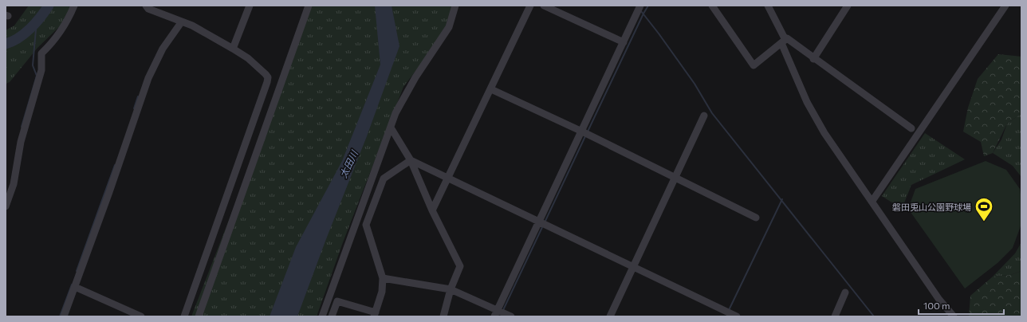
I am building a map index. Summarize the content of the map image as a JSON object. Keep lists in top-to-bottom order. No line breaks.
{"water":["太田川"],"places":{"sports":["磐田兎山公園野球場"]},"scale_bar":"100 m"}
